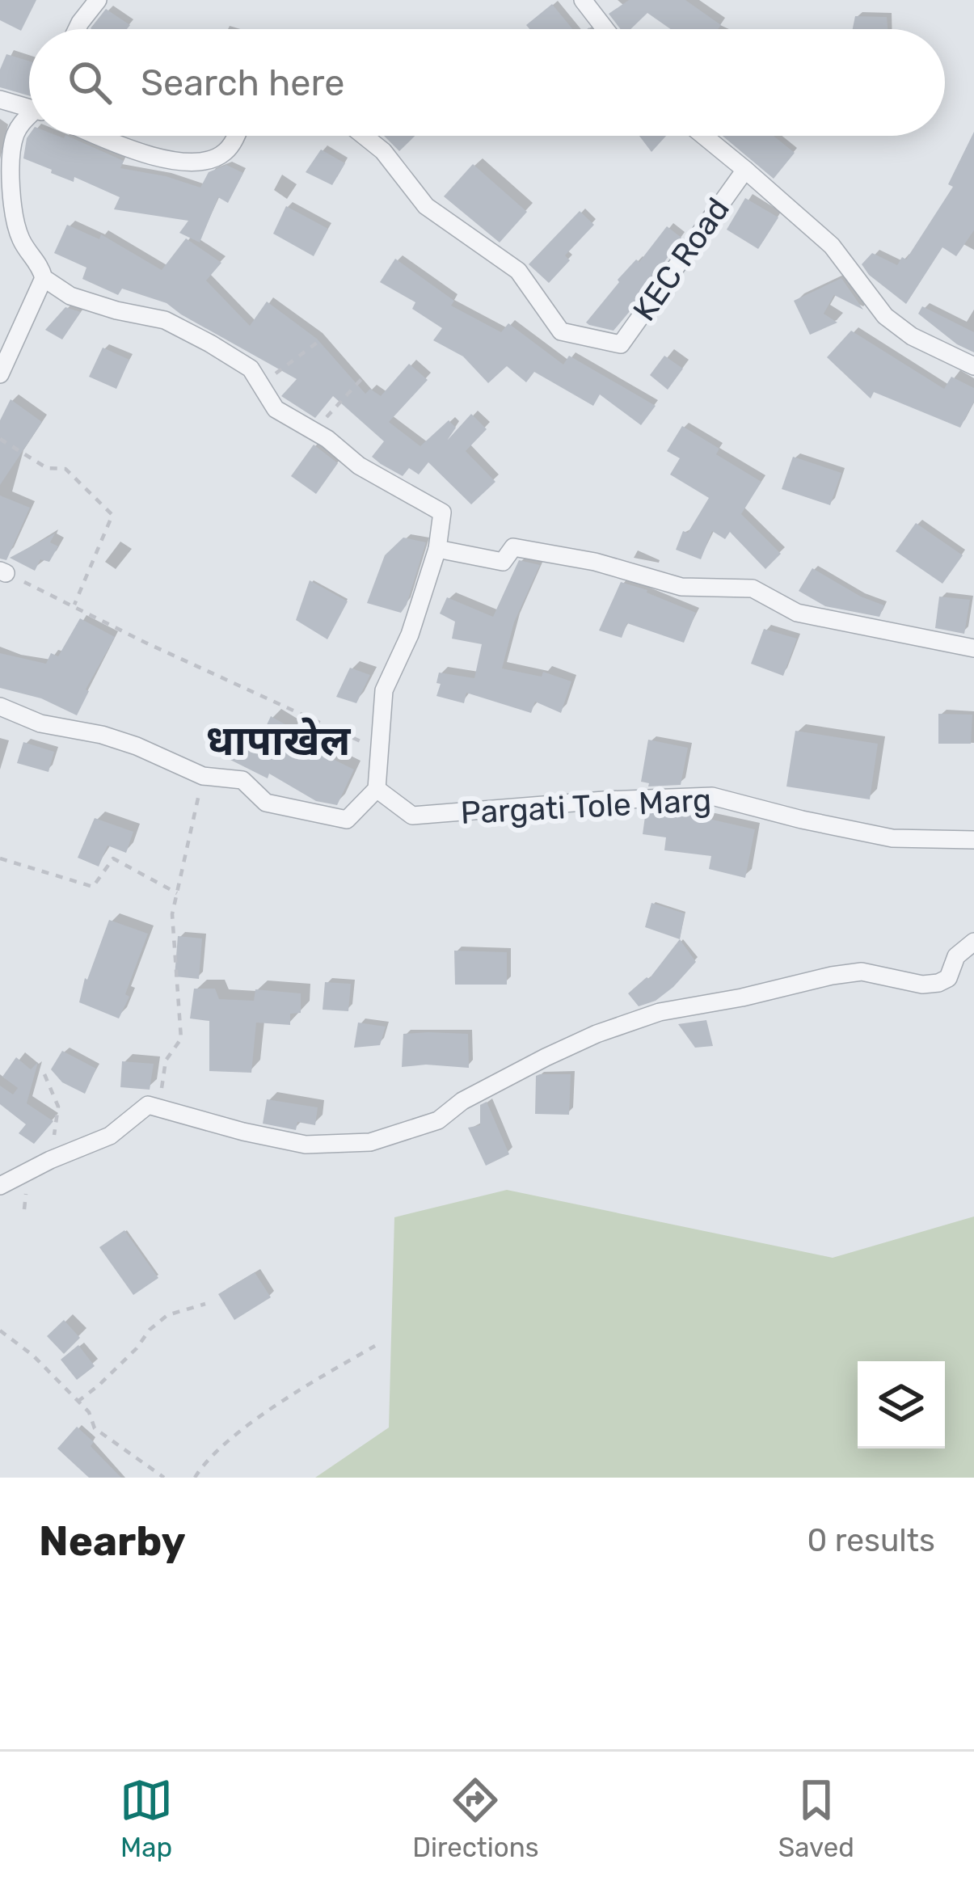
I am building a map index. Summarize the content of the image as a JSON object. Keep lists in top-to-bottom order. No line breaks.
{"streets":{"street":["KEC Road","Pargati Tole Marg"]},"districts":["धापाखेल"],"page":{"search":"Search here","heading":["Nearby","0 results"],"nav":["Map","Directions","Saved"]}}
